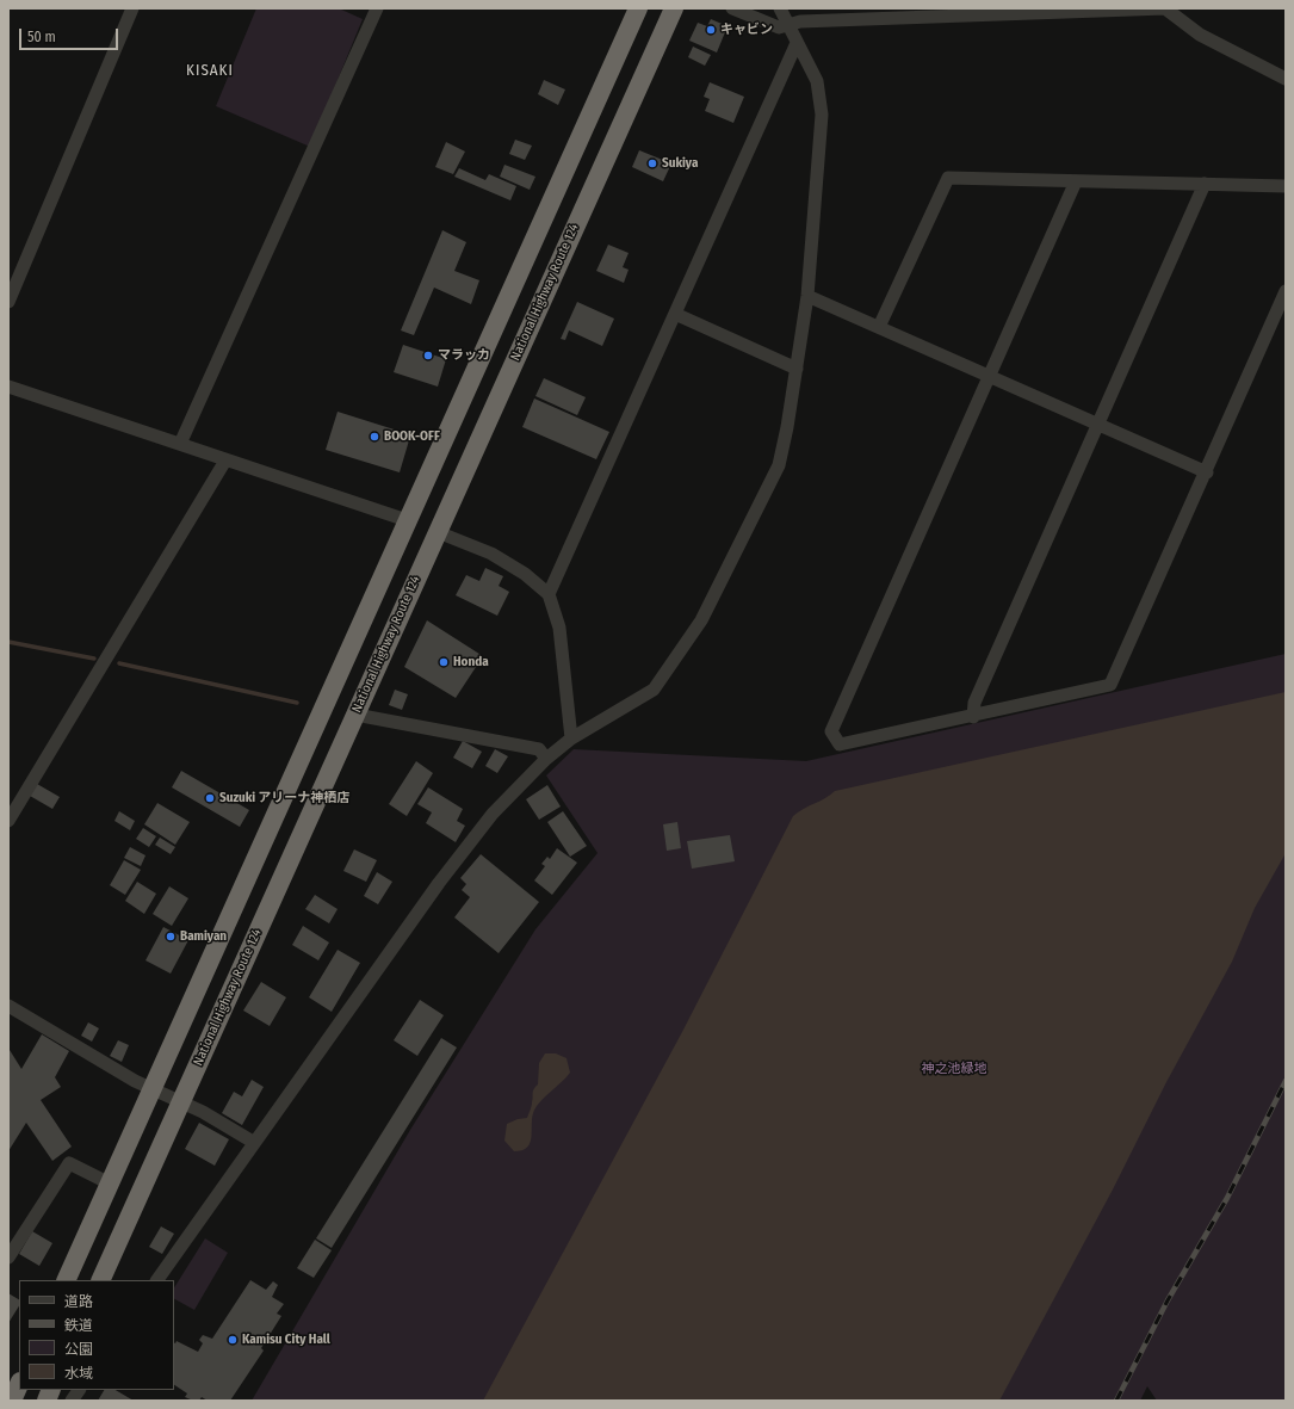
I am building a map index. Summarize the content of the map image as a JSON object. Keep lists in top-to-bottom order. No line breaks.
{"streets":{"highway":["National Highway Route 124"]},"districts":["KISAKI"],"parks":["神之池緑地"],"places":["キャビン","Sukiya","マラッカ","BOOK-OFF","Honda","Suzuki アリーナ神栖店","Bamiyan","Kamisu City Hall"],"legend":["道路","鉄道","公園","水域"],"scale_bar":"50 m"}
